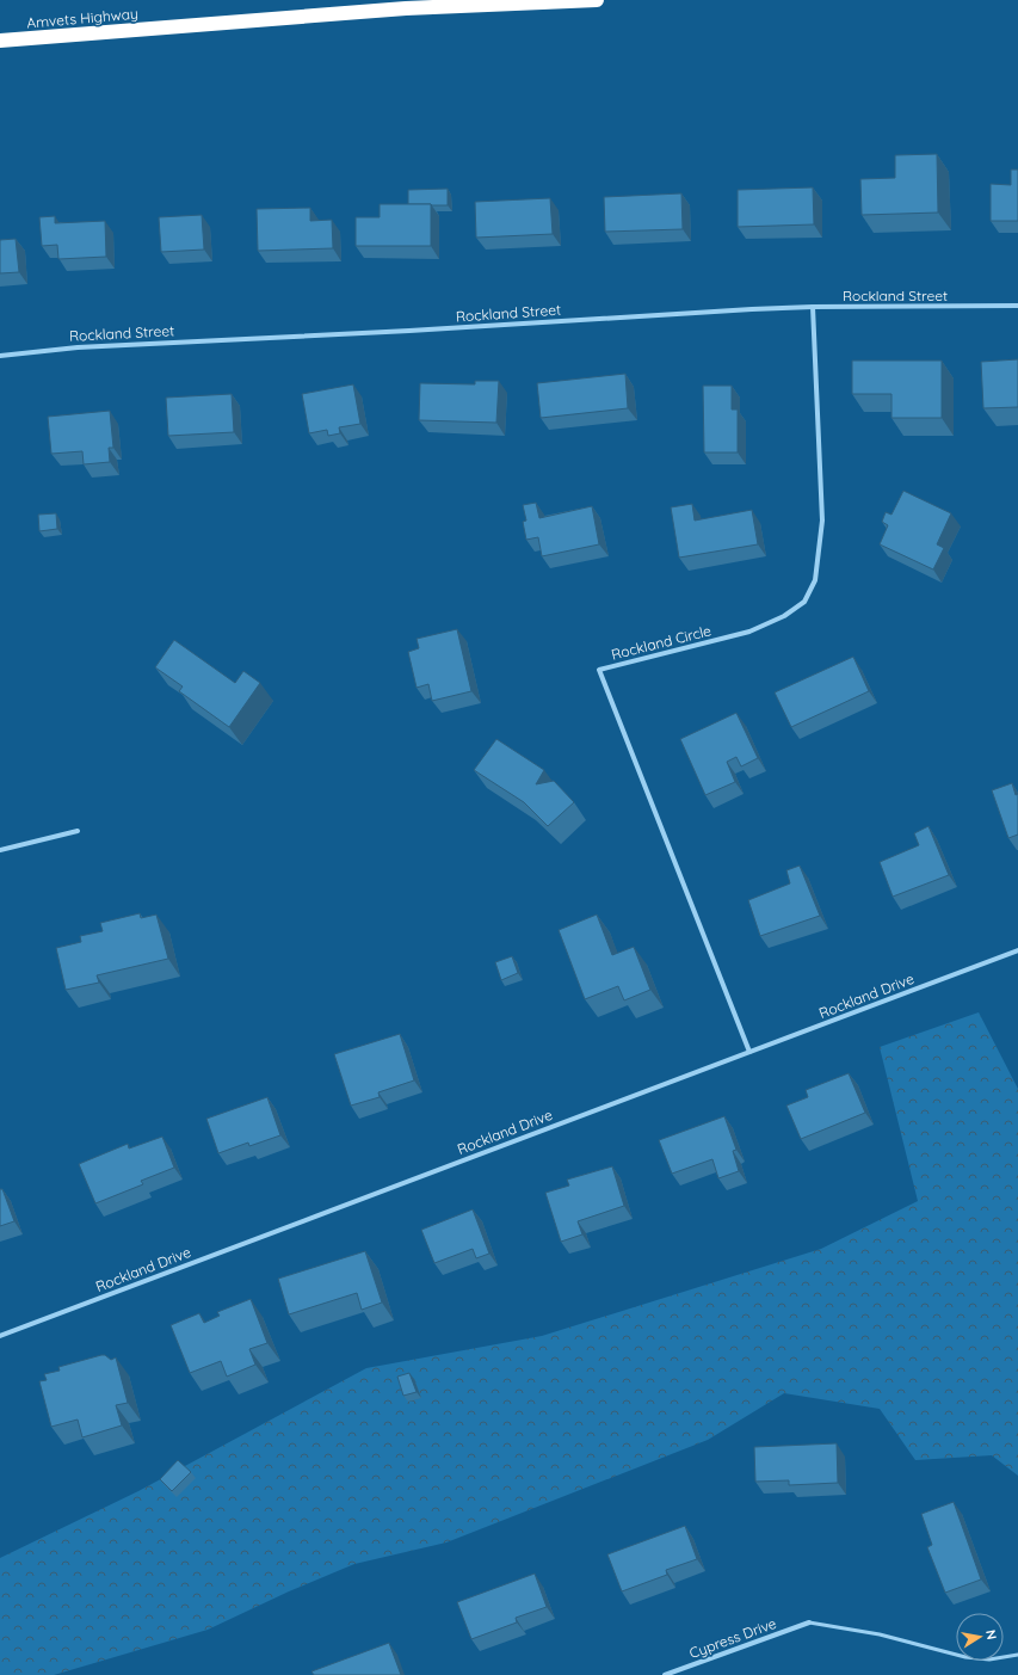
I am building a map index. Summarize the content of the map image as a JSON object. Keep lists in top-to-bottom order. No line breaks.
{"streets":{"highway":["Amvets Highway"],"street":["Rockland Street","Rockland Circle","Rockland Drive","Cypress Drive"]},"crossings":[["Rockland Street","Rockland Circle"],["Rockland Circle","Rockland Drive"]],"north":"right"}
